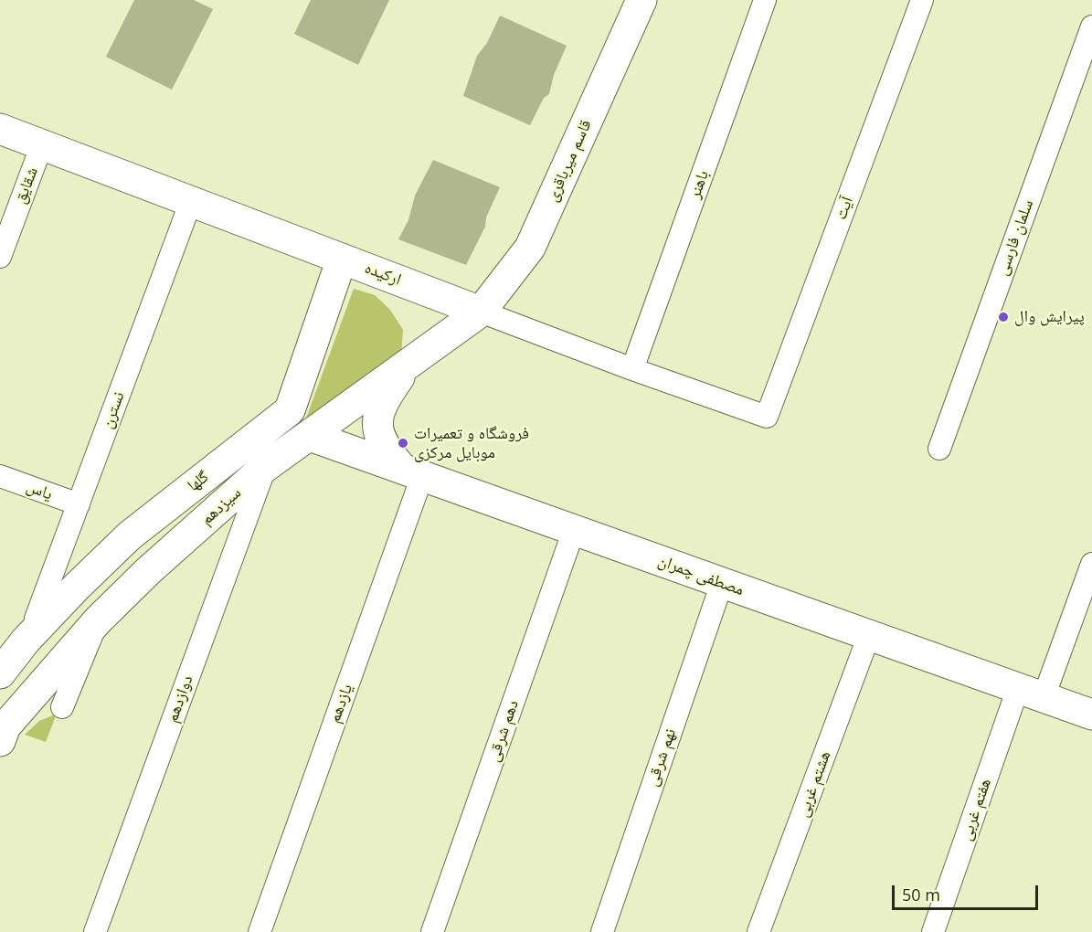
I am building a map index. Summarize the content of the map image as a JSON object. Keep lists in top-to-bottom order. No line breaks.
{"streets":{"street":["قاسم میرباقری","باهنر","شقایق","آیت","سلمان فارسی","ارکیده","نسترن","گلها","یاس","سیزدهم","مصطفی چمران","دوازدهم","یازدهم","دهم شرقی","نهم شرقی","هشتم غربی","هفتم غربی"]},"crossings":[["قاسم میرباقری","ارکیده"],["قاسم میرباقری","سیزدهم"],["باهنر","ارکیده"],["شقایق","ارکیده"],["آیت","ارکیده"],["ارکیده","نسترن"],["ارکیده","گلها"],["ارکیده","سیزدهم"],["نسترن","یاس"],["سیزدهم","مصطفی چمران"],["سیزدهم","دوازدهم"],["مصطفی چمران","یازدهم"],["مصطفی چمران","دهم شرقی"],["مصطفی چمران","نهم شرقی"],["مصطفی چمران","هشتم غربی"],["مصطفی چمران","هفتم غربی"]],"places":["پیرایش وال","فروشگاه و تعمیرات موبایل مرکزی"],"scale_bar":"50 m"}
